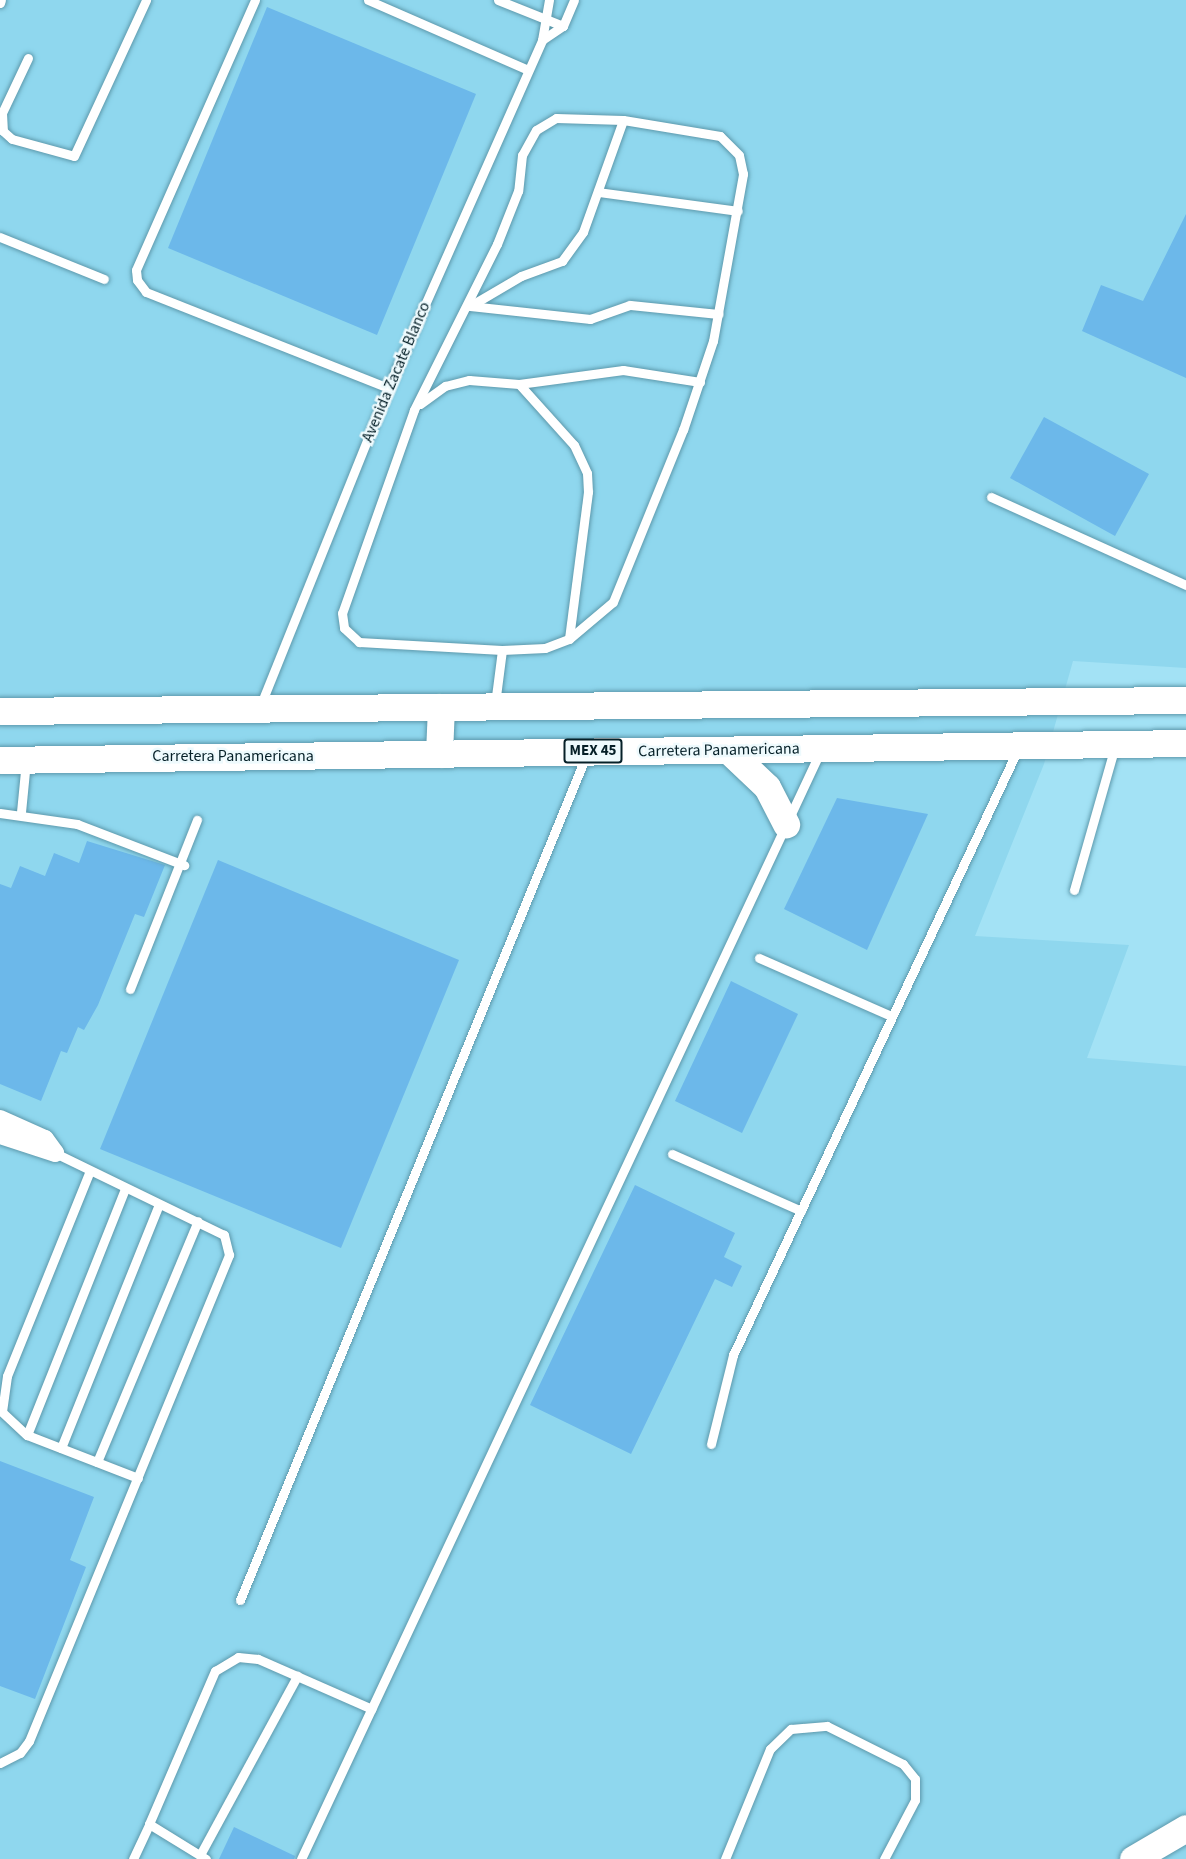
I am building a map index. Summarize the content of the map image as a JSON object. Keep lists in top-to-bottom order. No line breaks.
{"streets":{"main road":["Carretera Panamericana","MEX 45"],"lane":["Avenida Zacate Blanco"]}}
